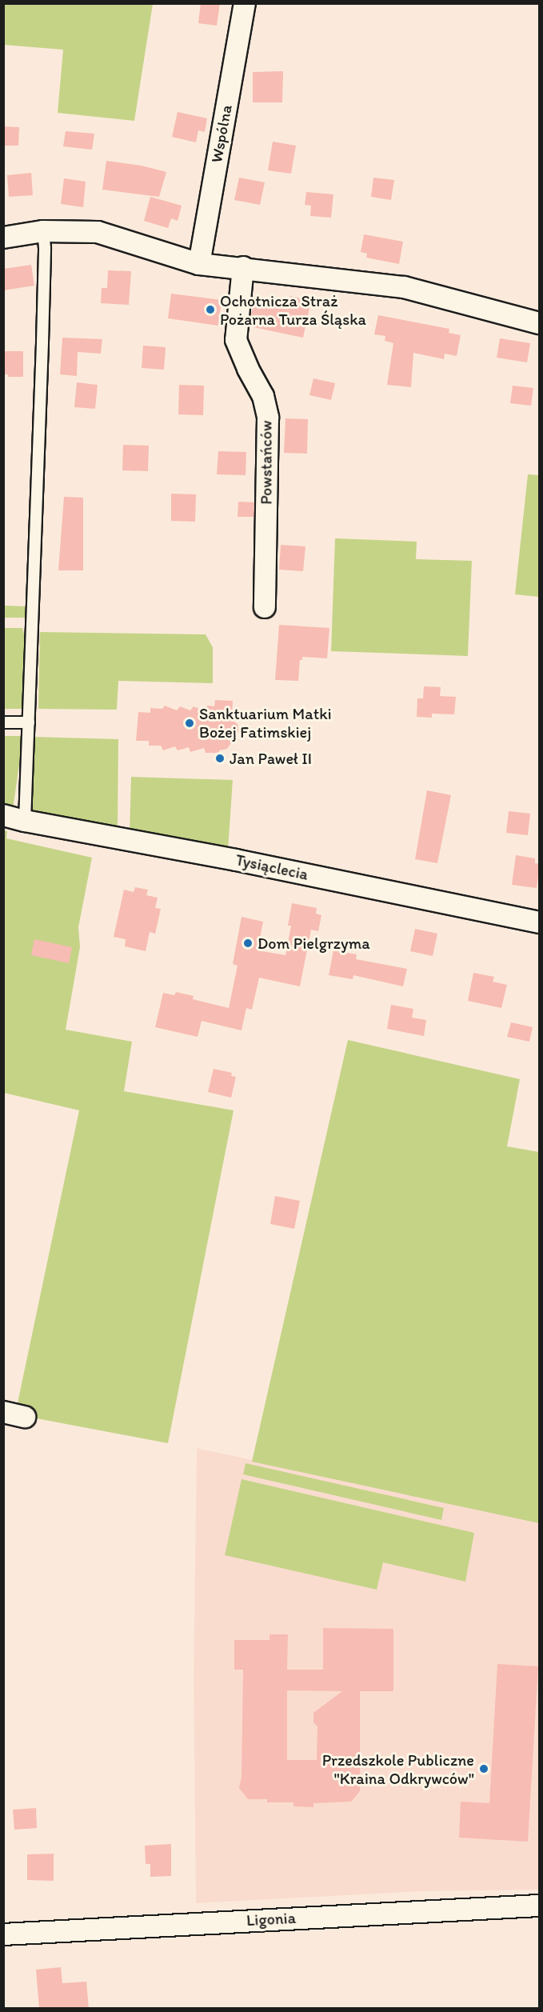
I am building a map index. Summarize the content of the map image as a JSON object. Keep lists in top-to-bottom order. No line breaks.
{"streets":{"street":["Wspólna","Powstańców","Tysiąclecia","Ligonia"]},"places":["Ochotnicza Straż Pożarna Turza Śląska","Sanktuarium Matki Bożej Fatimskiej","Jan Paweł II","Dom Pielgrzyma","Przedszkole Publiczne \"Kraina Odkrywców\""]}
